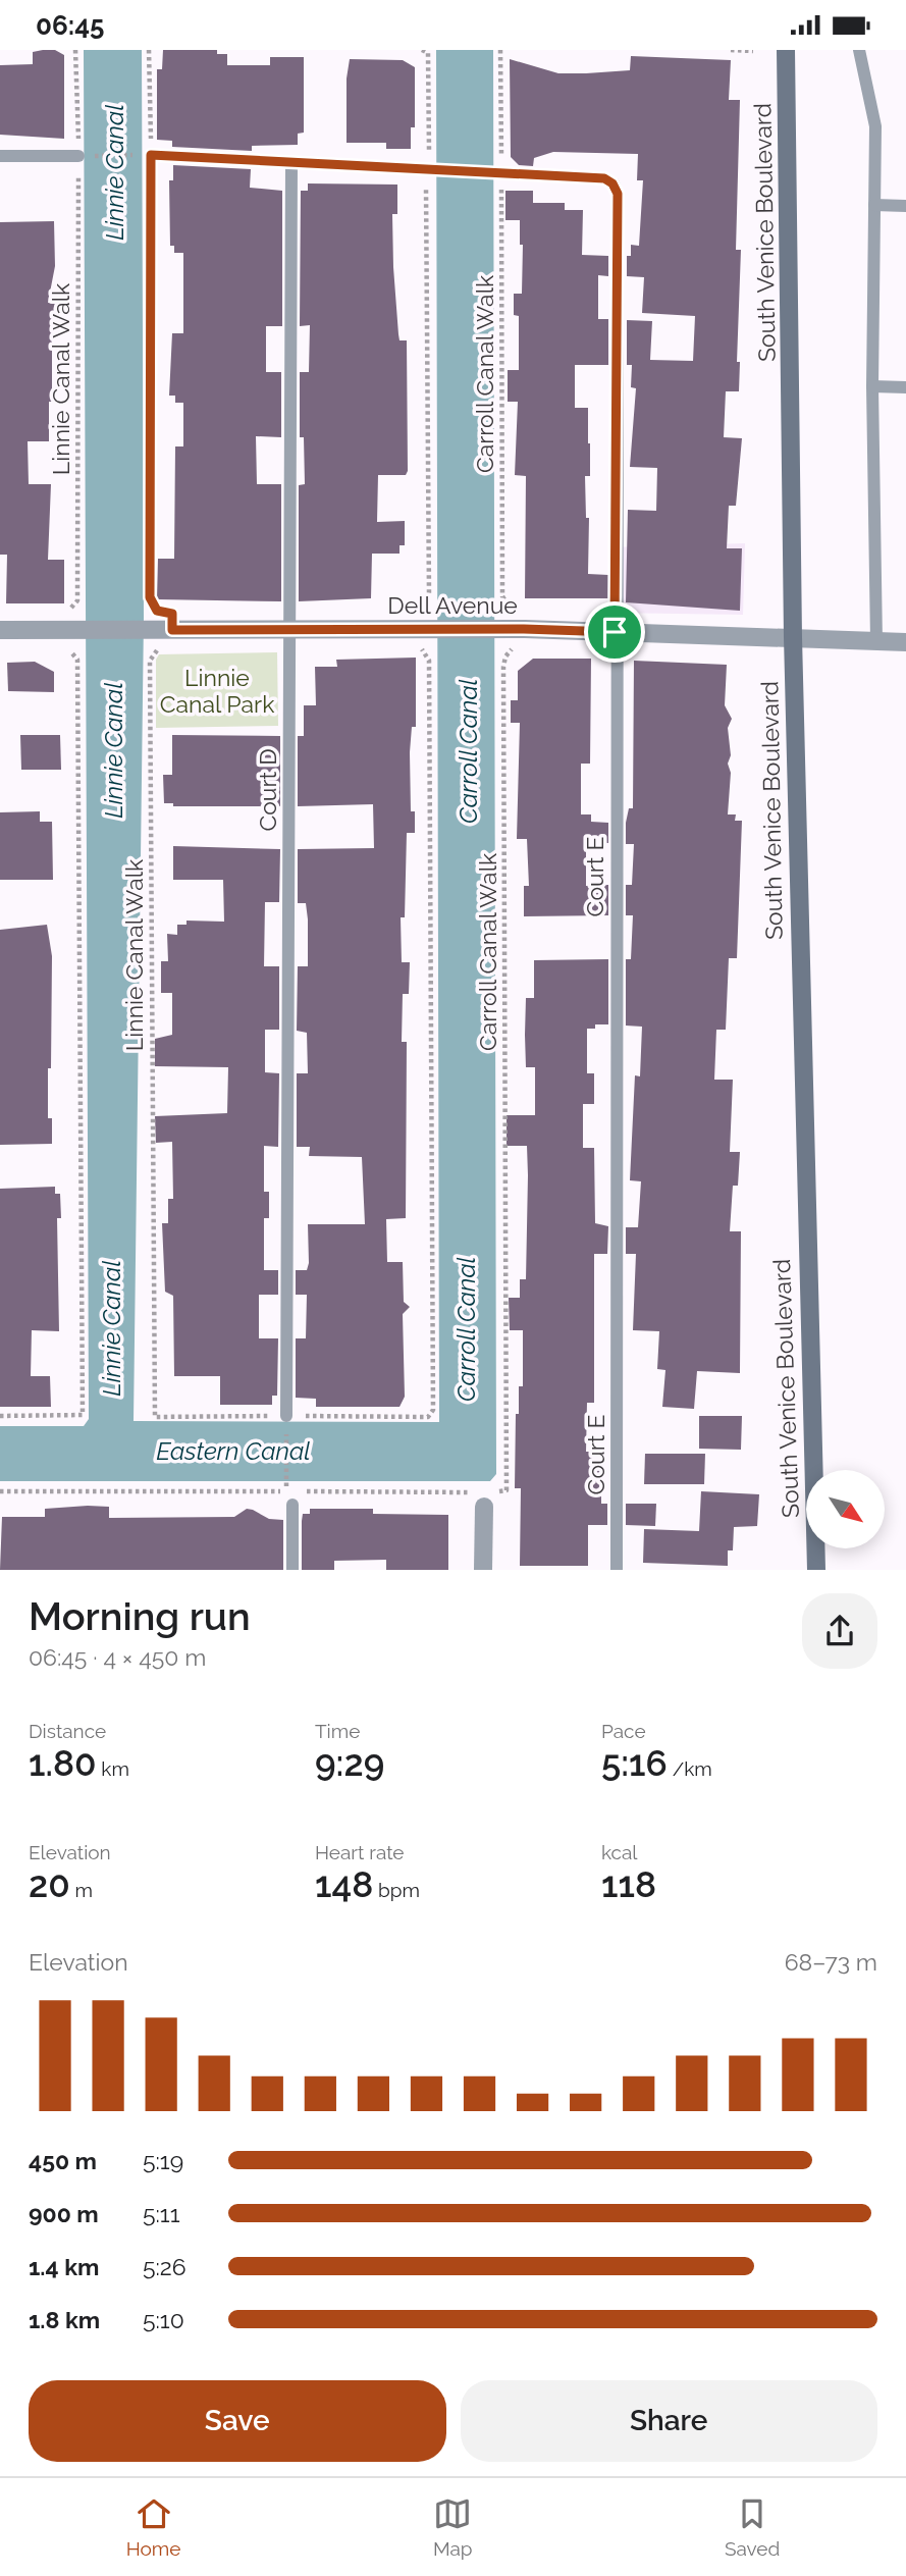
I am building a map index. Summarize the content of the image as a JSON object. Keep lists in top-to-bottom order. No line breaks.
{"streets":{"main road":["South Venice Boulevard"],"street":["Dell Avenue"],"lane":["Court D","Court E"],"path":["Carroll Canal Walk","Linnie Canal Walk"]},"crossings":[["South Venice Boulevard","Dell Avenue"],["Carroll Canal Walk","Dell Avenue"],["Carroll Canal Walk","Court E"],["Linnie Canal Walk","Dell Avenue"],["Dell Avenue","Court D"],["Dell Avenue","Court E"]],"water":["Linnie Canal","Carroll Canal","Eastern Canal"],"parks":["Linnie Canal Park"],"north":"bottom right","page":{"status":"06:45","heading":["Morning run","06:45 · 4 × 450 m"],"stats":[["Distance","1.80 km"],["Time","9:29"],["Pace","5:16 /km"],["Elevation","20 m"],["Heart rate","148 bpm"],["kcal","118"]],"chart":["Elevation","68–73 m"],"list":[{"name":"450 m","note":"5:19"},{"name":"900 m","note":"5:11"},{"name":"1.4 km","note":"5:26"},{"name":"1.8 km","note":"5:10"}],"buttons":["Save","Share"],"tabs":["Home","Map","Saved"]}}
